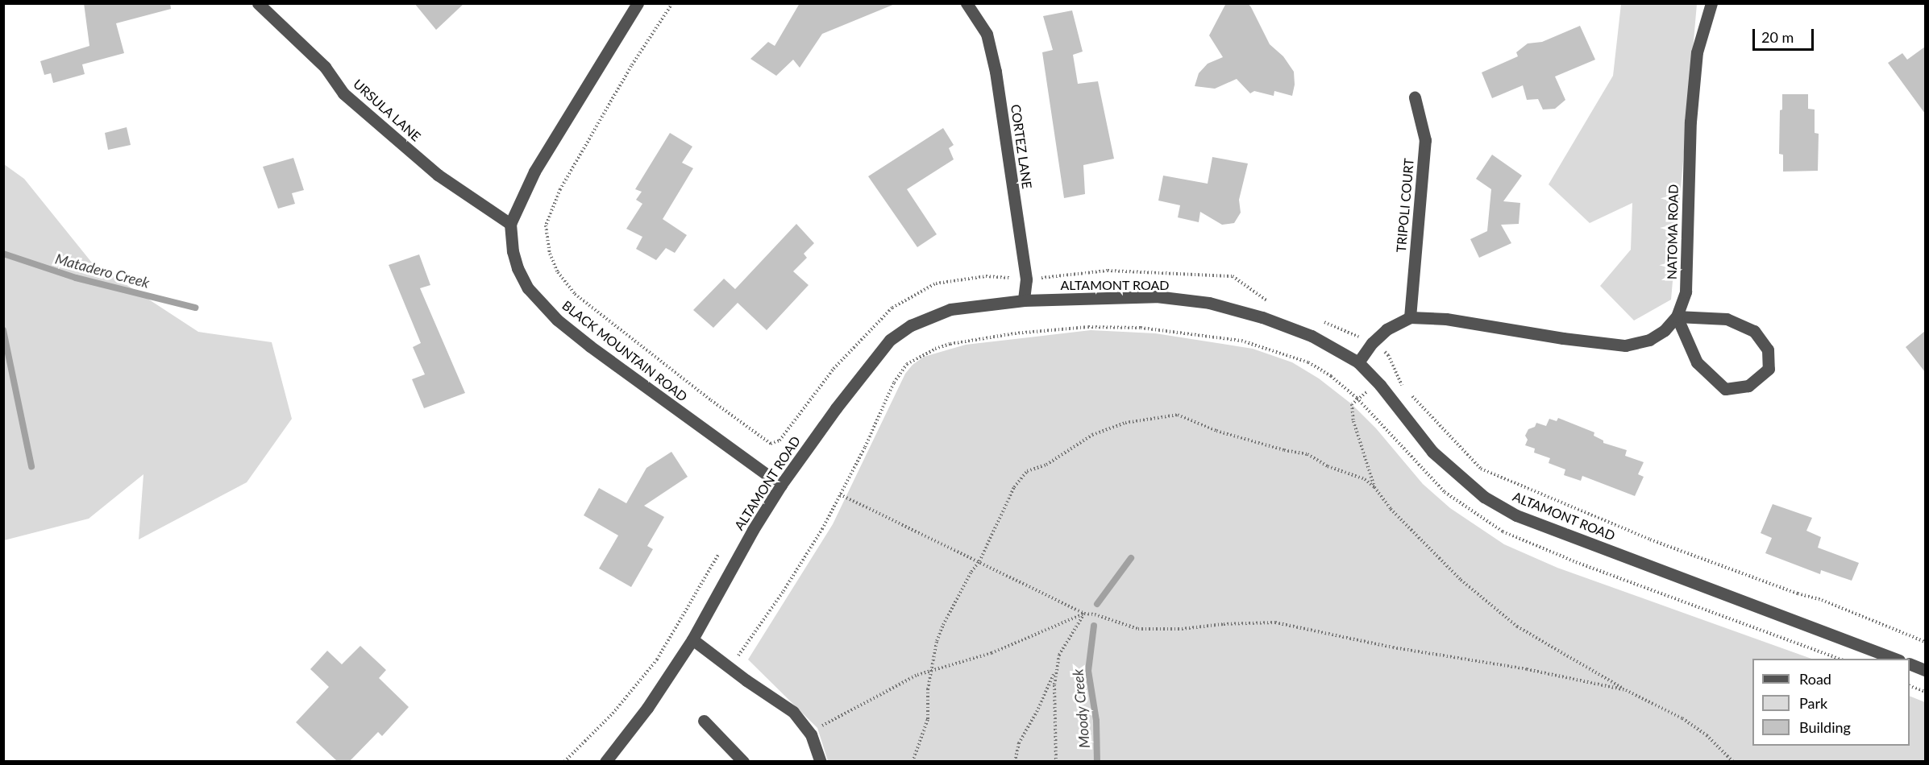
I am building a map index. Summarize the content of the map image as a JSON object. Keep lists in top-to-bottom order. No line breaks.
{"streets":{"street":["URSULA LANE","CORTEZ LANE","TRIPOLI COURT","NATOMA ROAD","ALTAMONT ROAD","BLACK MOUNTAIN ROAD"]},"crossings":[["URSULA LANE","BLACK MOUNTAIN ROAD"],["CORTEZ LANE","ALTAMONT ROAD"],["TRIPOLI COURT","NATOMA ROAD"],["NATOMA ROAD","ALTAMONT ROAD"],["ALTAMONT ROAD","BLACK MOUNTAIN ROAD"]],"water":["Matadero Creek","Moody Creek"],"legend":["Road","Park","Building"],"scale_bar":"20 m"}
